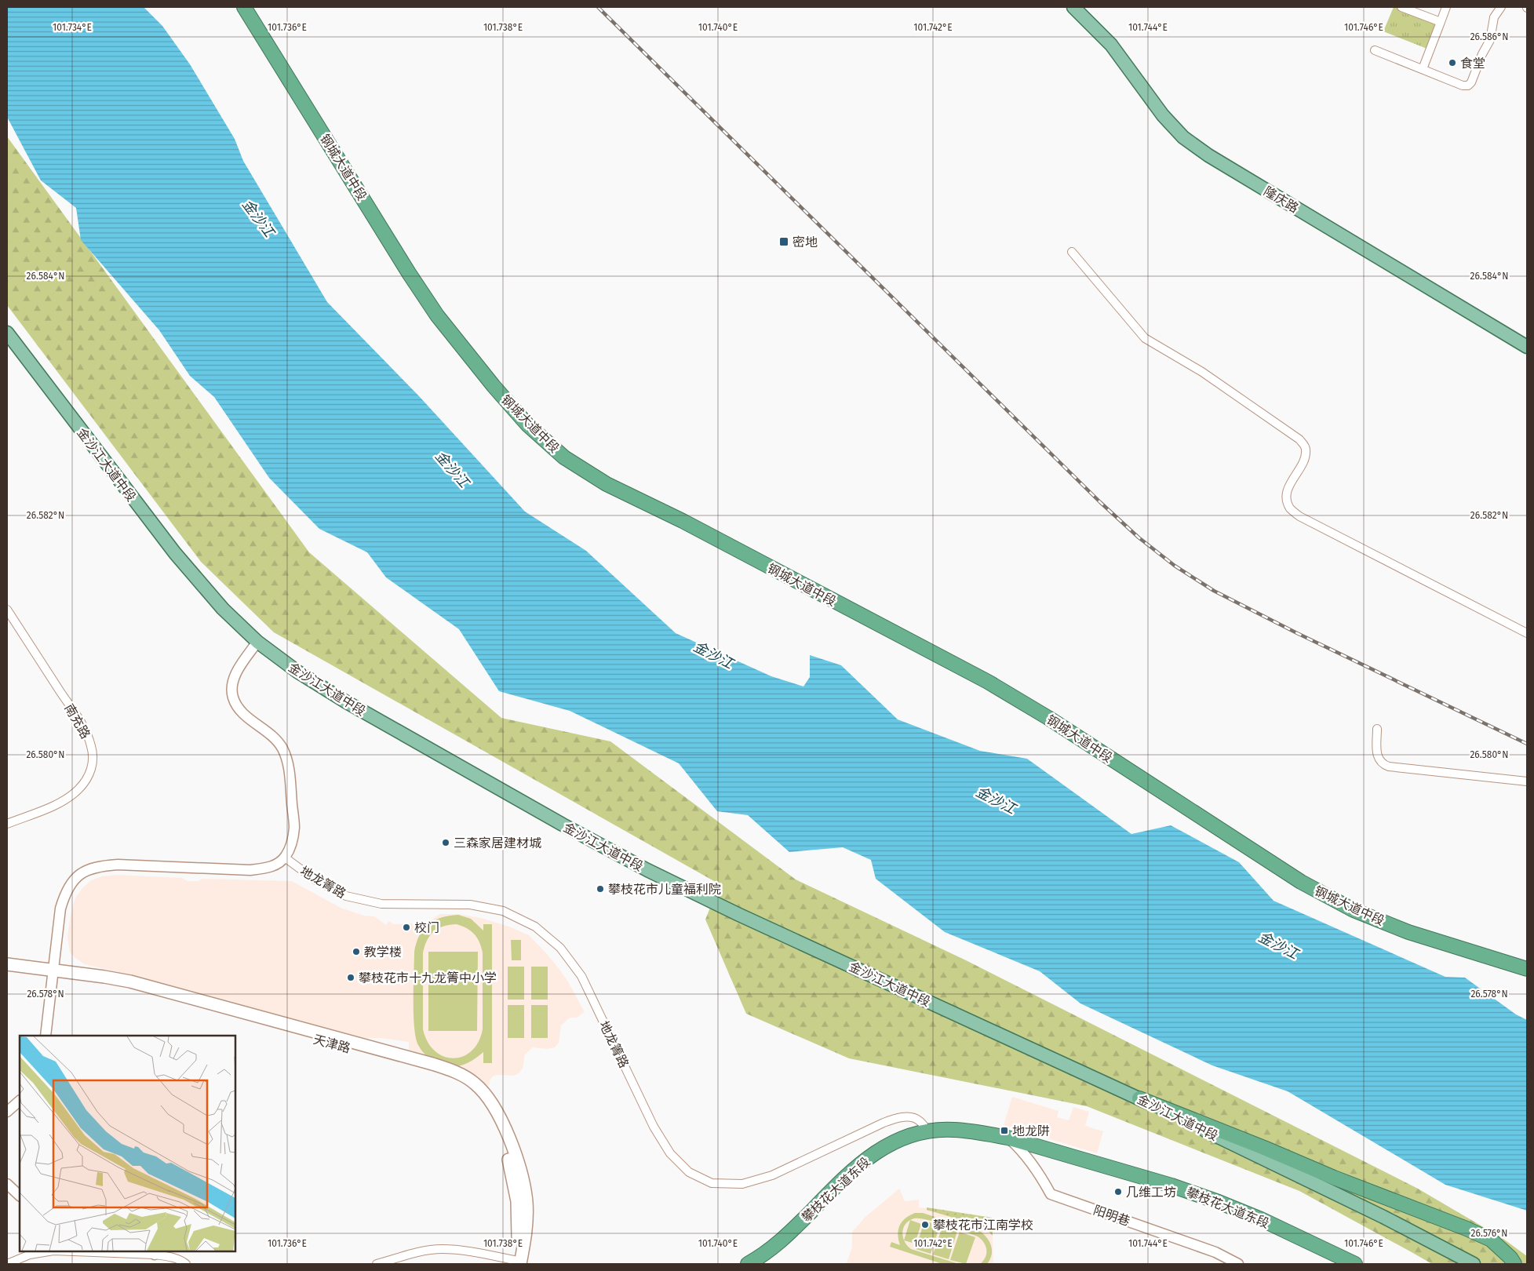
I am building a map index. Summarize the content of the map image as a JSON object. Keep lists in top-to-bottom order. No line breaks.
{"streets":{"highway":["钢城大道中段","攀枝花大道东段"],"main road":["隆庆路","金沙江大道中段","天津路"],"street":["南充路","地龙箐路","阳明巷"]},"crossings":[["地龙箐路","攀枝花大道东段"],["攀枝花大道东段","阳明巷"]],"water":["金沙江"],"places":{"other":["食堂","三森家居建材城","攀枝花市儿童福利院","校门","教学楼","攀枝花市十九龙箐中小学","几维工坊","攀枝花市江南学校"],"transit":["密地","地龙阱"]},"coordinates":["101.734°E","101.736°E","101.738°E","101.740°E","101.742°E","101.744°E","101.746°E","26.586°N","26.584°N","26.582°N","26.580°N","26.578°N","26.576°N"]}
